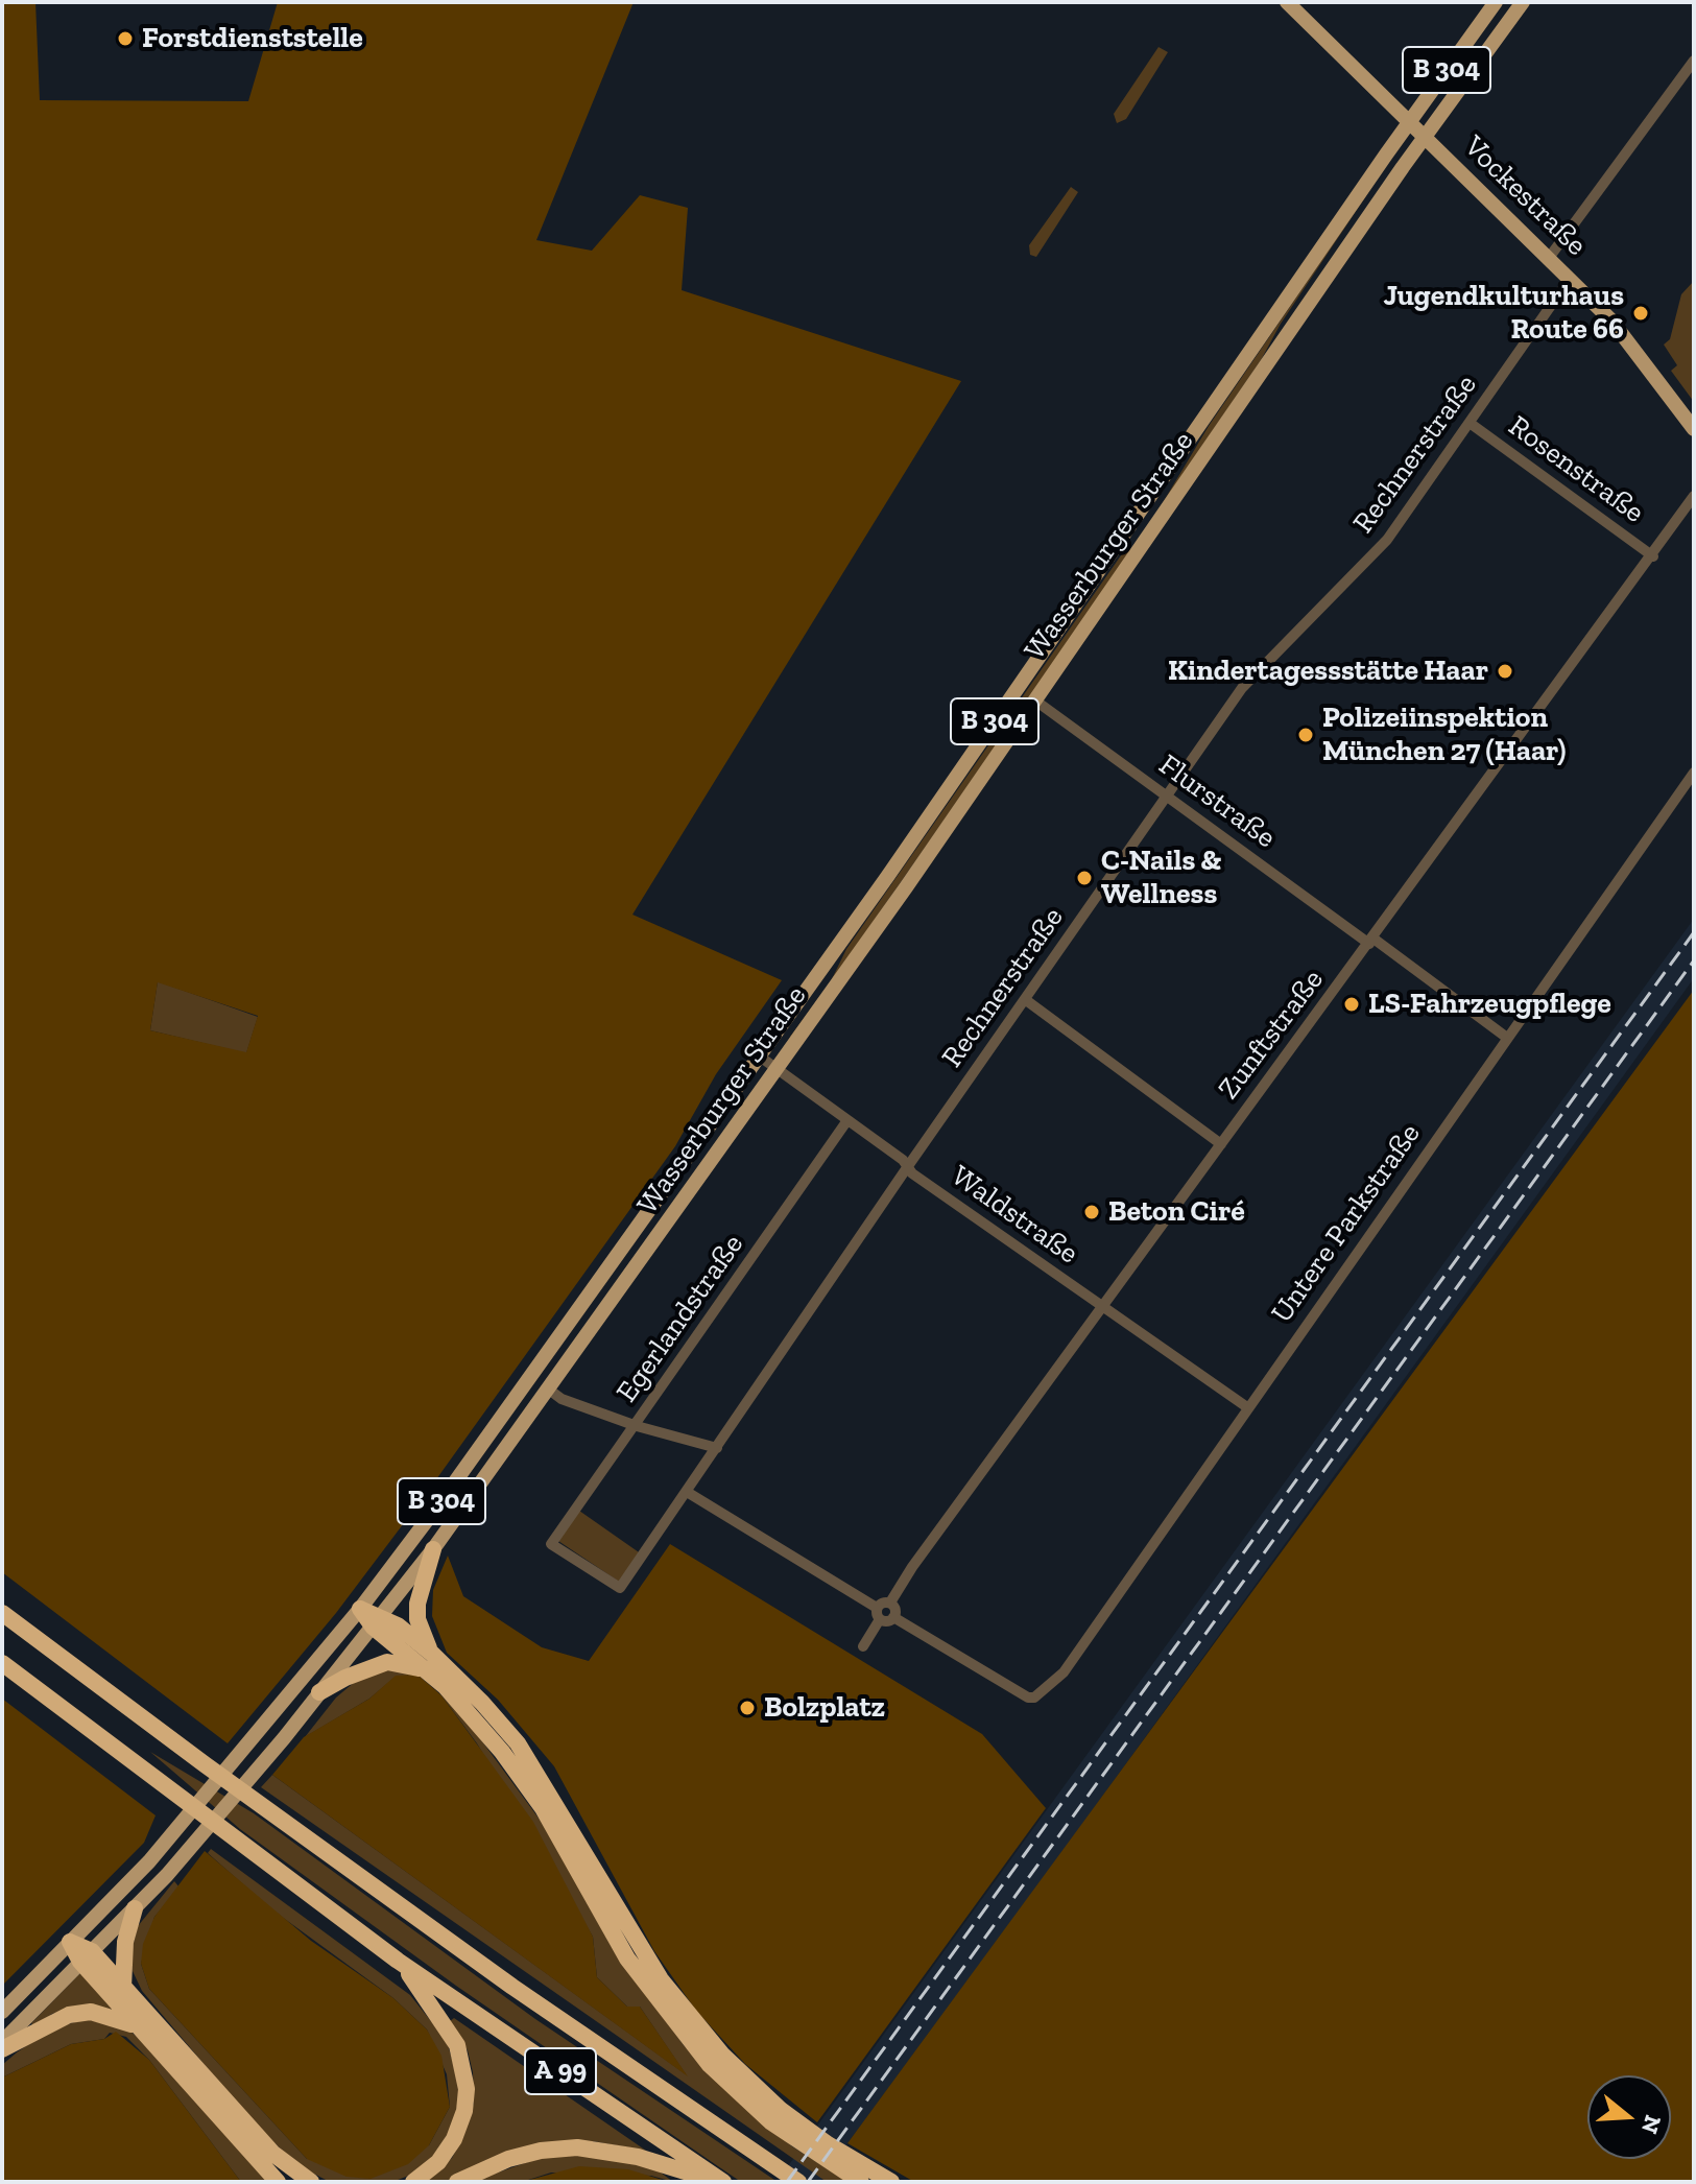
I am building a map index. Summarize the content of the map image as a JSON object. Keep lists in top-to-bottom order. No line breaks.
{"streets":{"highway":["A 99"],"main road":["B 304","Vockestraße","Wasserburger Straße"],"street":["Rechnerstraße","Rosenstraße","Flurstraße","Zunftstraße","Waldstraße","Untere Parkstraße","Egerlandstraße"]},"crossings":[["B 304","Wasserburger Straße"],["Vockestraße","Rechnerstraße"],["Vockestraße","Wasserburger Straße"],["Rechnerstraße","Rosenstraße"],["Rechnerstraße","Flurstraße"],["Rechnerstraße","Waldstraße"],["Rechnerstraße","Egerlandstraße"],["Rosenstraße","Zunftstraße"],["Wasserburger Straße","Flurstraße"],["Wasserburger Straße","Waldstraße"],["Flurstraße","Zunftstraße"],["Flurstraße","Untere Parkstraße"],["Zunftstraße","Waldstraße"],["Zunftstraße","Untere Parkstraße"],["Waldstraße","Untere Parkstraße"],["Waldstraße","Egerlandstraße"]],"places":["Forstdienststelle","Jugendkulturhaus Route 66","Kindertagessstätte Haar","Polizeiinspektion München 27 (Haar)","C-Nails & Wellness","LS-Fahrzeugpflege","Beton Ciré","Bolzplatz"],"north":"right"}
